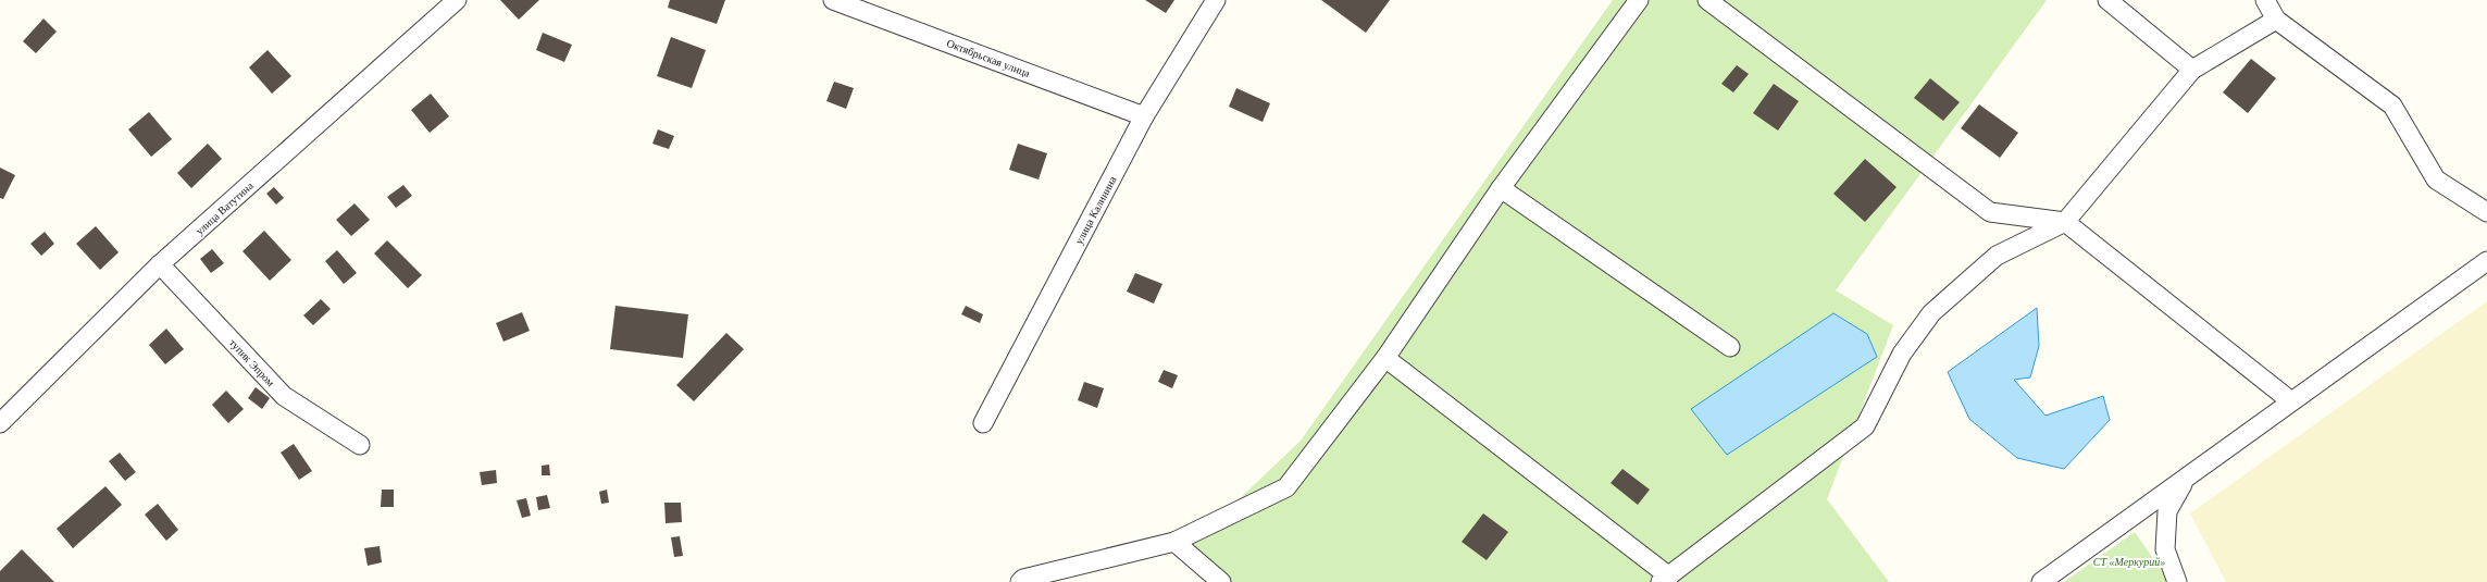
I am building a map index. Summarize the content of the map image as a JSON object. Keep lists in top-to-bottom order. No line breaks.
{"streets":{"street":["Октябрьская улица","улица Ватутина","улица Калинина","тупик Эпром"]},"crossings":[["Октябрьская улица","улица Калинина"],["улица Ватутина","тупик Эпром"]],"parks":["СТ «Меркурий»"]}
